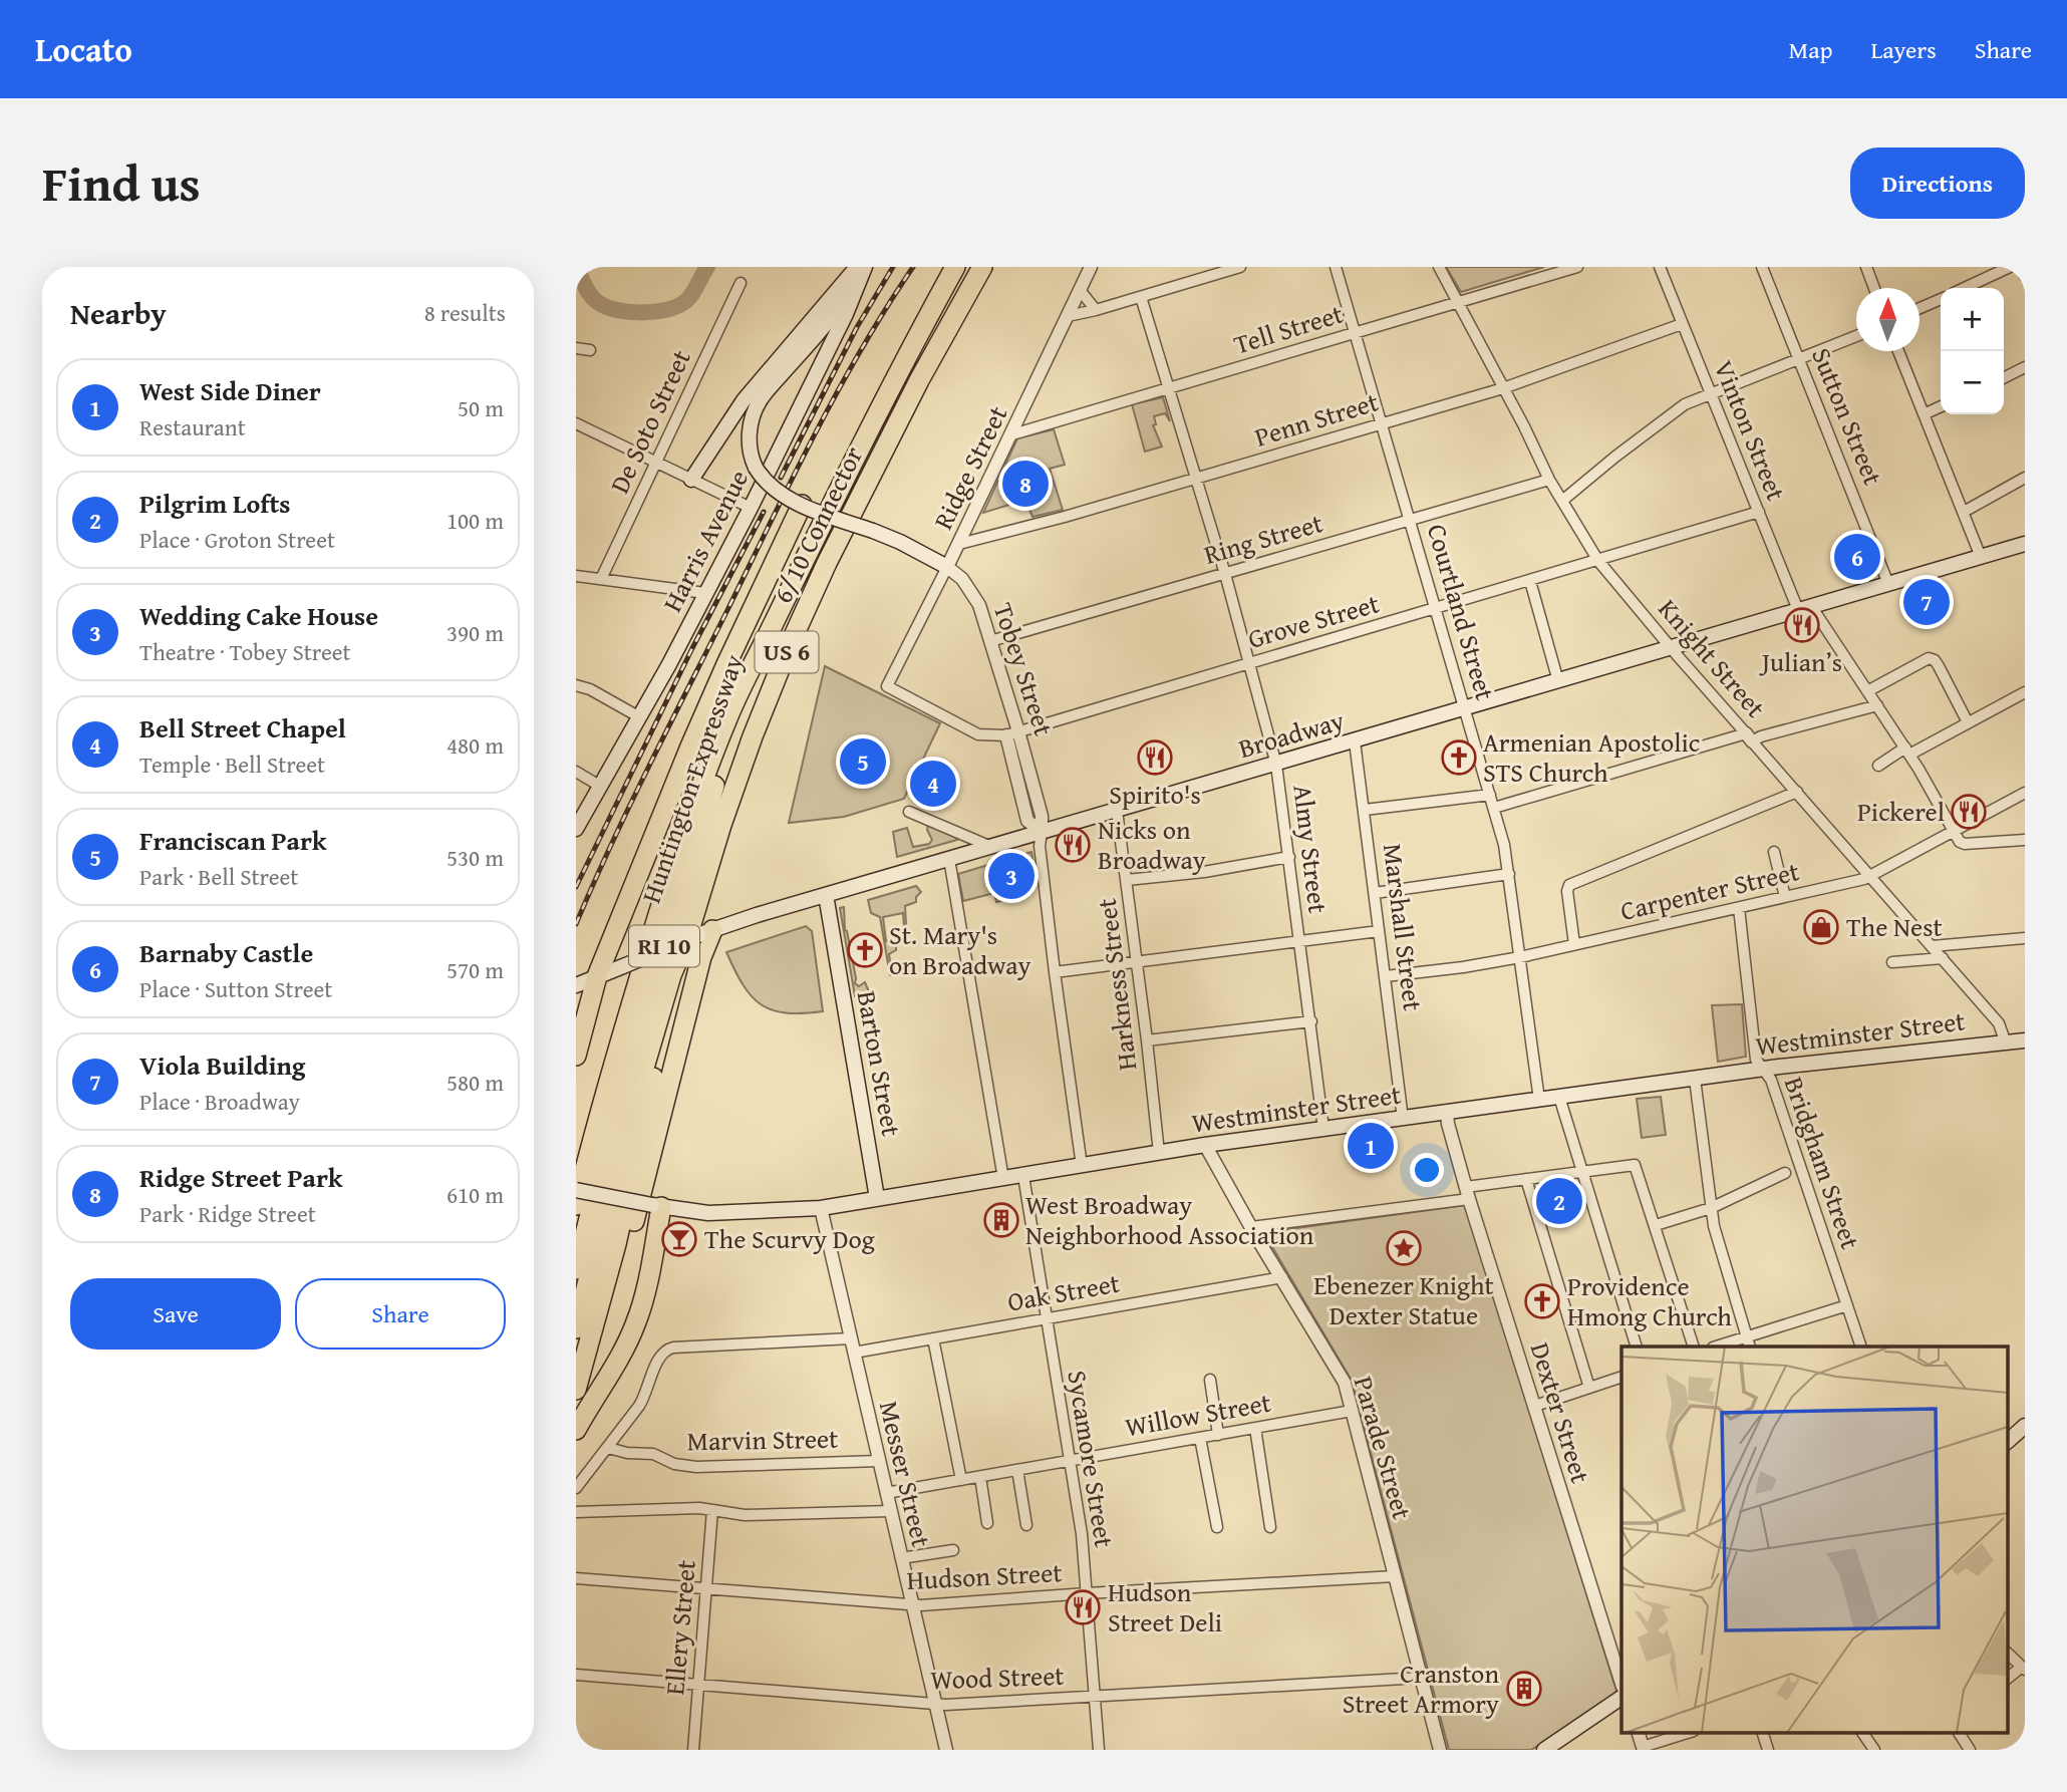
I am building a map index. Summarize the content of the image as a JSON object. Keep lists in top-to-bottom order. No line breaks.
{"streets":{"highway":["6/10 Connector","US 6","Huntington Expressway","RI 10"],"main road":["Harris Avenue","Tobey Street","Broadway","Westminster Street","Barton Street"],"street":["Tell Street","Sutton Street","Penn Street","De Soto Street","Vinton Street","Ridge Street","Ring Street","Courtland Street","Grove Street","Knight Street","Almy Street","Carpenter Street","Marshall Street","Harkness Street","Bridgham Street","Oak Street","Dexter Street","Willow Street","Marvin Street","Parade Street","Sycamore Street","Messer Street","Hudson Street","Ellery Street","Wood Street"]},"crossings":[["Tell Street","Ridge Street"],["Tell Street","Courtland Street"],["Tell Street","Knight Street"],["Tell Street","Almy Street"],["Sutton Street","Broadway"],["Penn Street","Vinton Street"],["Penn Street","Ridge Street"],["Penn Street","Courtland Street"],["Penn Street","Knight Street"],["Penn Street","Almy Street"],["Vinton Street","Grove Street"],["Vinton Street","Broadway"],["Vinton Street","Carpenter Street"],["Ridge Street","Grove Street"],["Ridge Street","Tobey Street"],["6/10 Connector","US 6"],["6/10 Connector","Broadway"],["6/10 Connector","Huntington Expressway"],["Ring Street","Courtland Street"],["Ring Street","Knight Street"],["Ring Street","Tobey Street"],["Ring Street","Almy Street"],["Harris Avenue","Tobey Street"],["Courtland Street","Grove Street"],["Courtland Street","Broadway"],["Courtland Street","Carpenter Street"],["Courtland Street","Westminster Street"],["Grove Street","Knight Street"],["Grove Street","Tobey Street"],["Grove Street","Almy Street"],["US 6","Broadway"],["US 6","Huntington Expressway"],["Knight Street","Broadway"],["Knight Street","Carpenter Street"],["Knight Street","Westminster Street"],["Tobey Street","Broadway"],["Tobey Street","Westminster Street"],["Broadway","Huntington Expressway"],["Broadway","Almy Street"],["Broadway","Marshall Street"],["Broadway","Harkness Street"],["Broadway","Barton Street"],["Almy Street","Westminster Street"],["Carpenter Street","Marshall Street"],["Carpenter Street","Bridgham Street"],["Marshall Street","Westminster Street"],["Harkness Street","Westminster Street"],["Westminster Street","Barton Street"],["Westminster Street","Bridgham Street"],["Westminster Street","Dexter Street"],["Westminster Street","Parade Street"],["Westminster Street","Sycamore Street"],["Westminster Street","Messer Street"],["Oak Street","Parade Street"],["Oak Street","Sycamore Street"],["Oak Street","Messer Street"],["Willow Street","Parade Street"],["Willow Street","Sycamore Street"],["Willow Street","Messer Street"],["Marvin Street","Messer Street"],["Parade Street","Hudson Street"],["Parade Street","Wood Street"],["Sycamore Street","Hudson Street"],["Sycamore Street","Wood Street"],["Messer Street","Hudson Street"],["Messer Street","Wood Street"],["Hudson Street","Ellery Street"],["Ellery Street","Wood Street"]],"places":{"restaurant":["Julian’s","Spirito's","Pickerel","Nicks on Broadway","Hudson Street Deli"],"church":["Armenian Apostolic STS Church","St. Mary's on Broadway","Providence Hmong Church"],"shop":["The Nest"],"building":["West Broadway Neighborhood Association","Cranston Street Armory"],"bar":["The Scurvy Dog"],"place":["Ebenezer Knight Dexter Statue"]},"north":"top","page":{"header":"Locato","nav":["Map","Layers","Share"],"title":"Find us","buttons":["Directions",["Save","Share"]],"heading":["Nearby","8 results"],"map_buttons":["+","−"],"list":[{"mark":"1","name":"West Side Diner","note":"Restaurant","value":"50 m"},{"mark":"2","name":"Pilgrim Lofts","note":"Place · Groton Street","value":"100 m"},{"mark":"3","name":"Wedding Cake House","note":"Theatre · Tobey Street","value":"390 m"},{"mark":"4","name":"Bell Street Chapel","note":"Temple · Bell Street","value":"480 m"},{"mark":"5","name":"Franciscan Park","note":"Park · Bell Street","value":"530 m"},{"mark":"6","name":"Barnaby Castle","note":"Place · Sutton Street","value":"570 m"},{"mark":"7","name":"Viola Building","note":"Place · Broadway","value":"580 m"},{"mark":"8","name":"Ridge Street Park","note":"Park · Ridge Street","value":"610 m"}],"pins":["8","6","7","5","4","3","1","2"]}}
